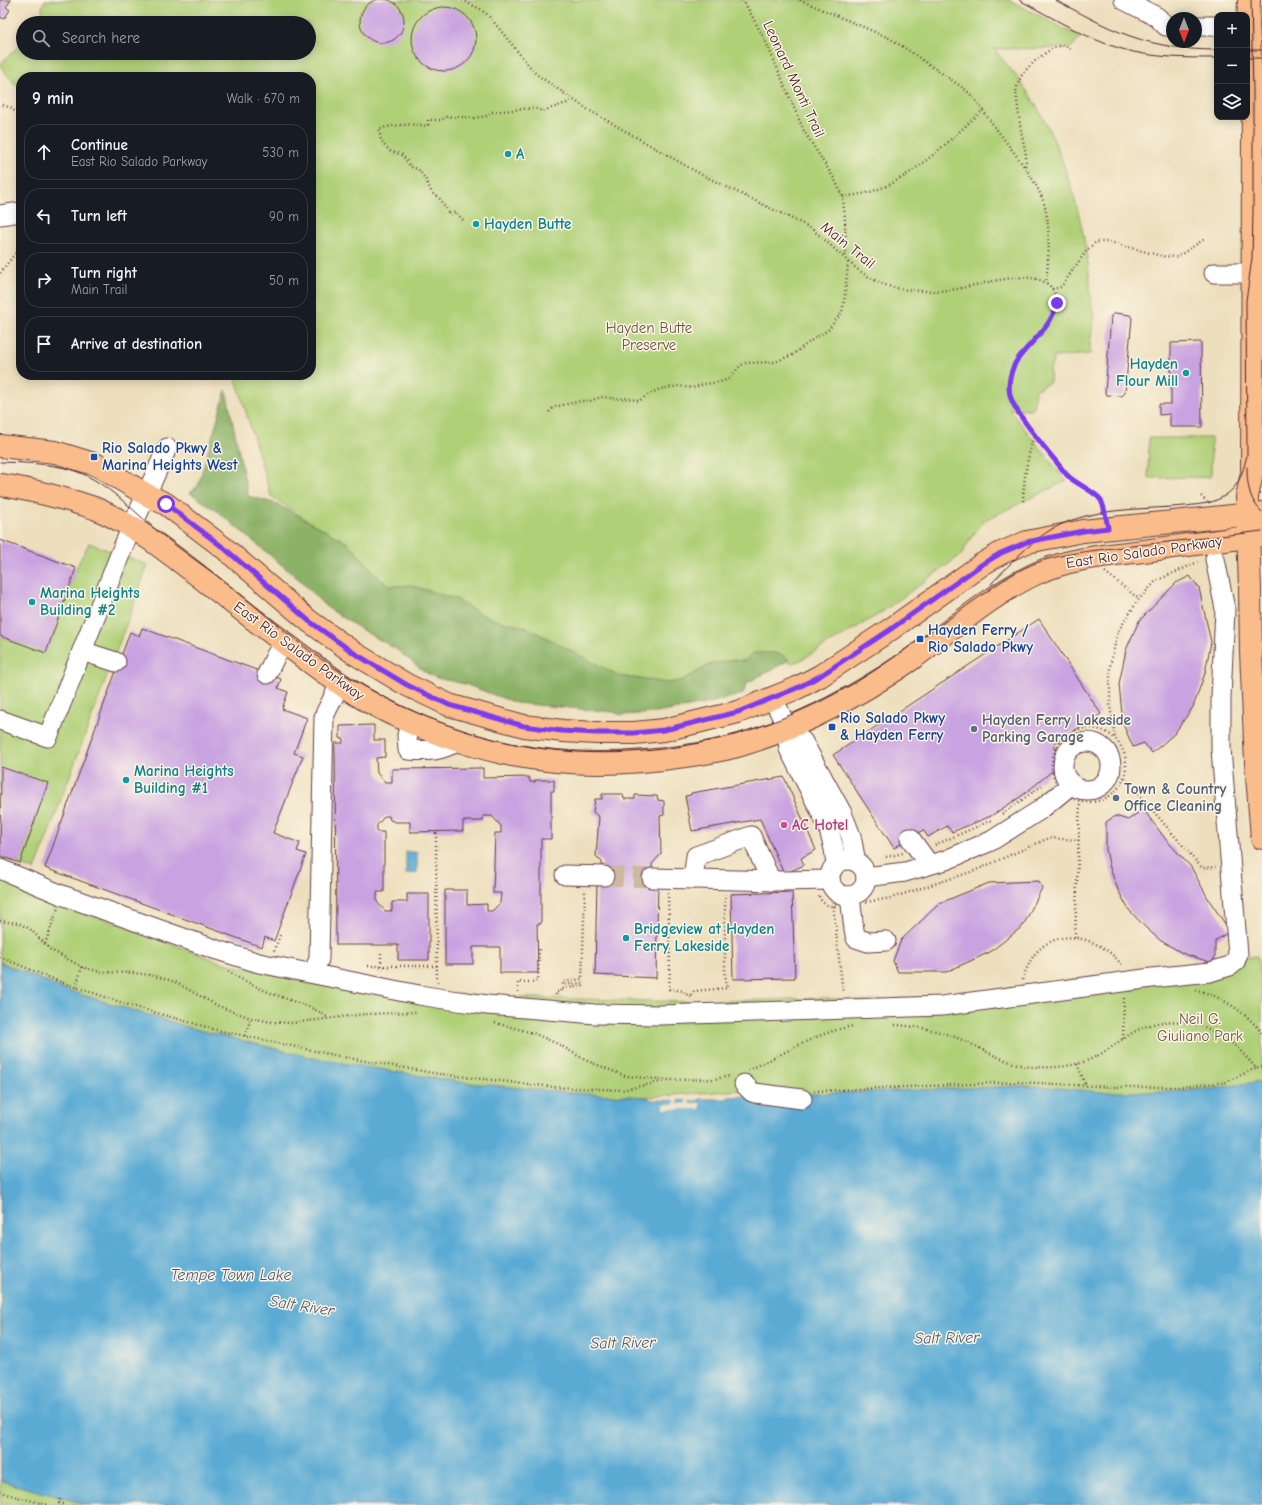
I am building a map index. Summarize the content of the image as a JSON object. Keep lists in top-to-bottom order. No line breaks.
{"streets":{"main road":["East Rio Salado Parkway"],"path":["Leonard Monti Trail","Main Trail"]},"crossings":[["Leonard Monti Trail","Main Trail"]],"water":["Tempe Town Lake","Salt River"],"parks":["Hayden Butte Preserve","Neil G. Giuliano Park"],"places":{"other":["A","Hayden Butte","Hayden Flour Mill","Marina Heights Building #2","Hayden Ferry Lakeside Parking Garage","Marina Heights Building #1","Town & Country Office Cleaning","AC Hotel","Bridgeview at Hayden Ferry Lakeside"],"transit":["Rio Salado Pkwy & Marina Heights West","Hayden Ferry / Rio Salado Pkwy","Rio Salado Pkwy & Hayden Ferry"]},"north":"bottom","page":{"map_buttons":["+","−"],"search":"Search here","heading":["9 min","Walk · 670 m"],"list":[["Continue","East Rio Salado Parkway","530 m"],["Turn left","90 m"],["Turn right","Main Trail","50 m"],"Arrive at destination"]}}
